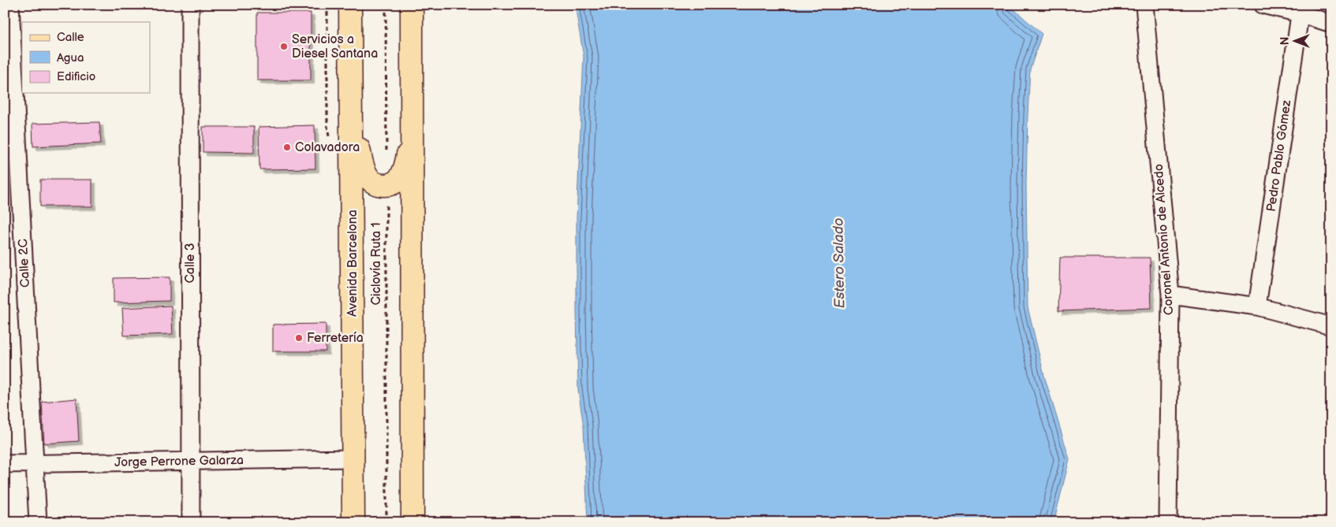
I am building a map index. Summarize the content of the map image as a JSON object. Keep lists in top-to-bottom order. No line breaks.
{"streets":{"main road":["Avenida Barcelona"],"street":["Pedro Pablo Gómez","Coronel Antonio de Alcedo","Calle 2C","Calle 3","Jorge Perrone Galarza"],"path":["Ciclovía Ruta 1"]},"crossings":[["Calle 2C","Jorge Perrone Galarza"],["Calle 3","Jorge Perrone Galarza"],["Avenida Barcelona","Jorge Perrone Galarza"]],"water":["Estero Salado"],"places":["Servicios a Diesel Santana","Colavadora","Ferretería"],"legend":["Calle","Agua","Edificio"],"north":"left"}
